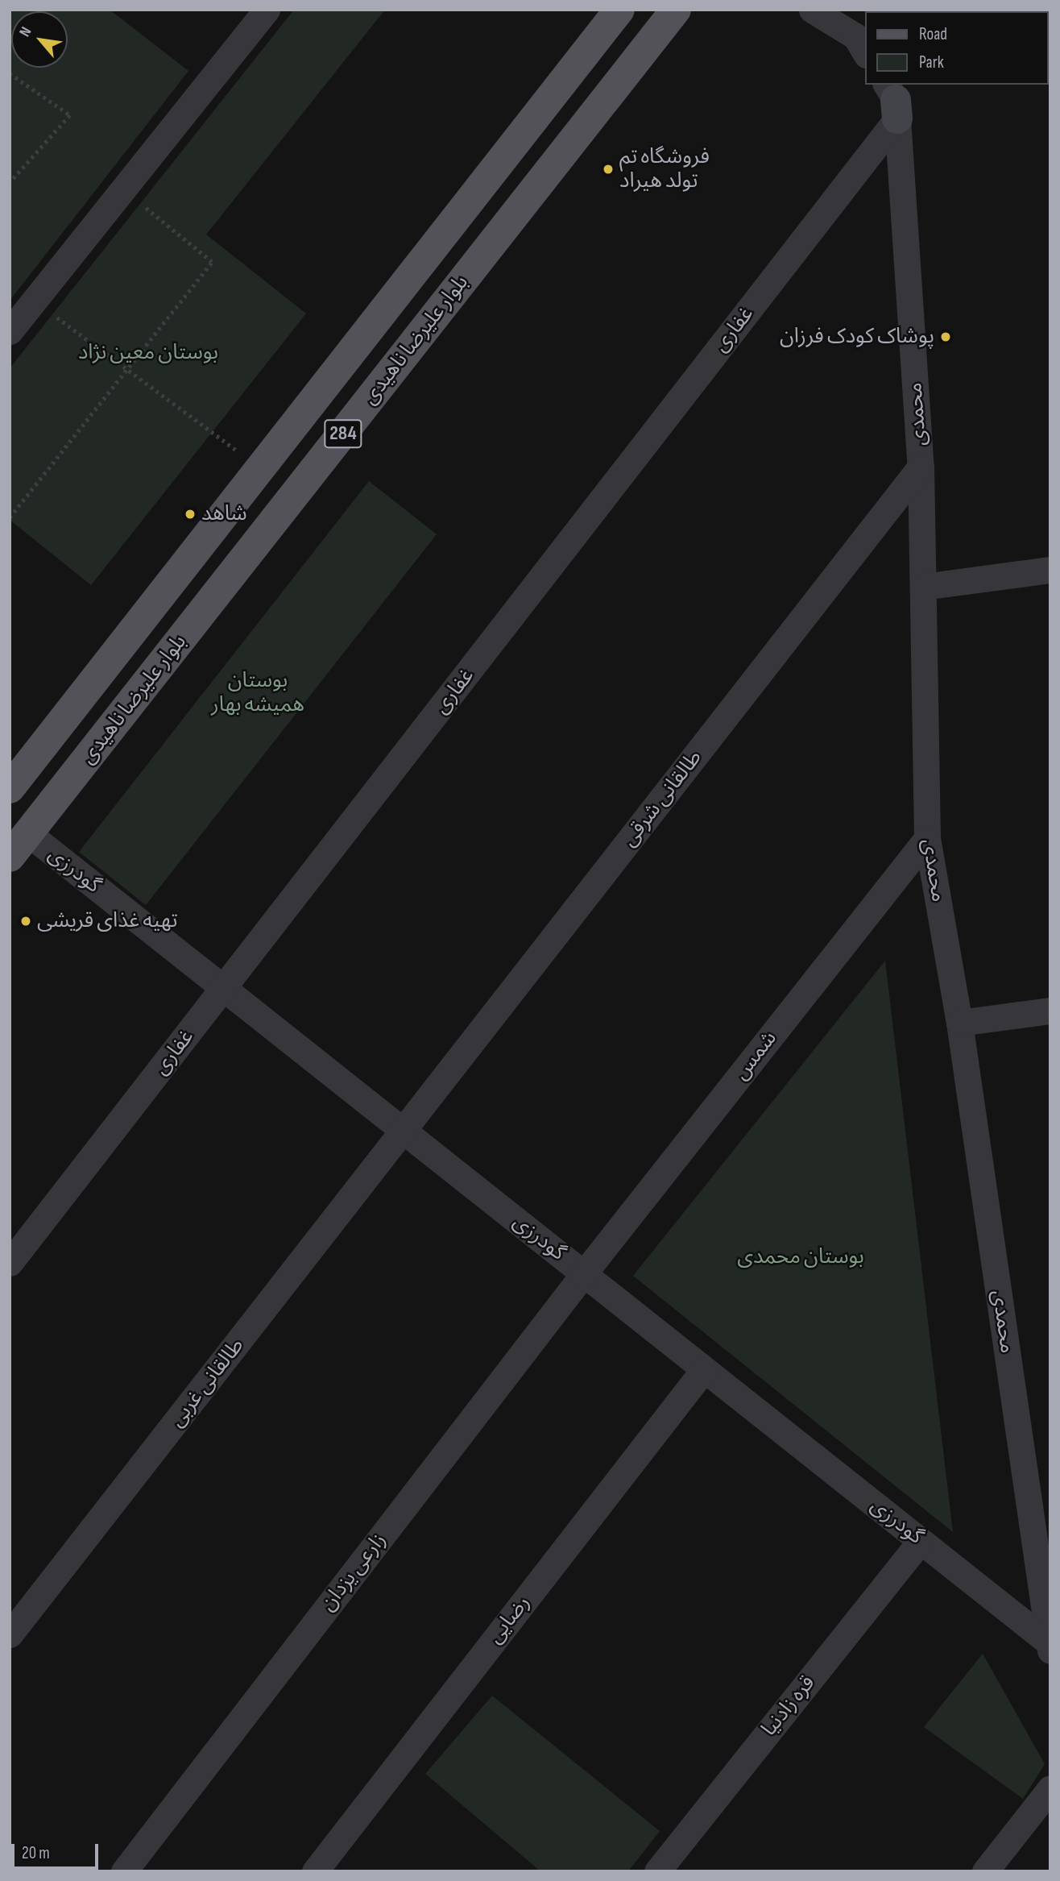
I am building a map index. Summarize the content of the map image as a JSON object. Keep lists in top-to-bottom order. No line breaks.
{"streets":{"main road":["بلوار علیرضا ناهیدی","284"],"street":["غفاری","محمدی","طالقانی شرقی","گودرزی","شمس","طالقانی غربی","زارعی یزدان","رضایی","قره زادنیا"]},"crossings":[["غفاری","محمدی"],["غفاری","گودرزی"],["بلوار علیرضا ناهیدی","گودرزی"],["محمدی","طالقانی شرقی"],["محمدی","گودرزی"],["محمدی","شمس"],["طالقانی شرقی","گودرزی"],["طالقانی شرقی","طالقانی غربی"],["گودرزی","شمس"],["گودرزی","طالقانی غربی"],["گودرزی","زارعی یزدان"],["گودرزی","رضایی"],["گودرزی","قره زادنیا"],["شمس","زارعی یزدان"]],"parks":["بوستان معین نژاد","بوستان همیشه بهار","بوستان محمدی"],"places":["فروشگاه تم تولد هیراد","پوشاک کودک فرزان","شاهد","تهیه غذای قریشی"],"legend":["Road","Park"],"scale_bar":"20 m","north":"top left"}
